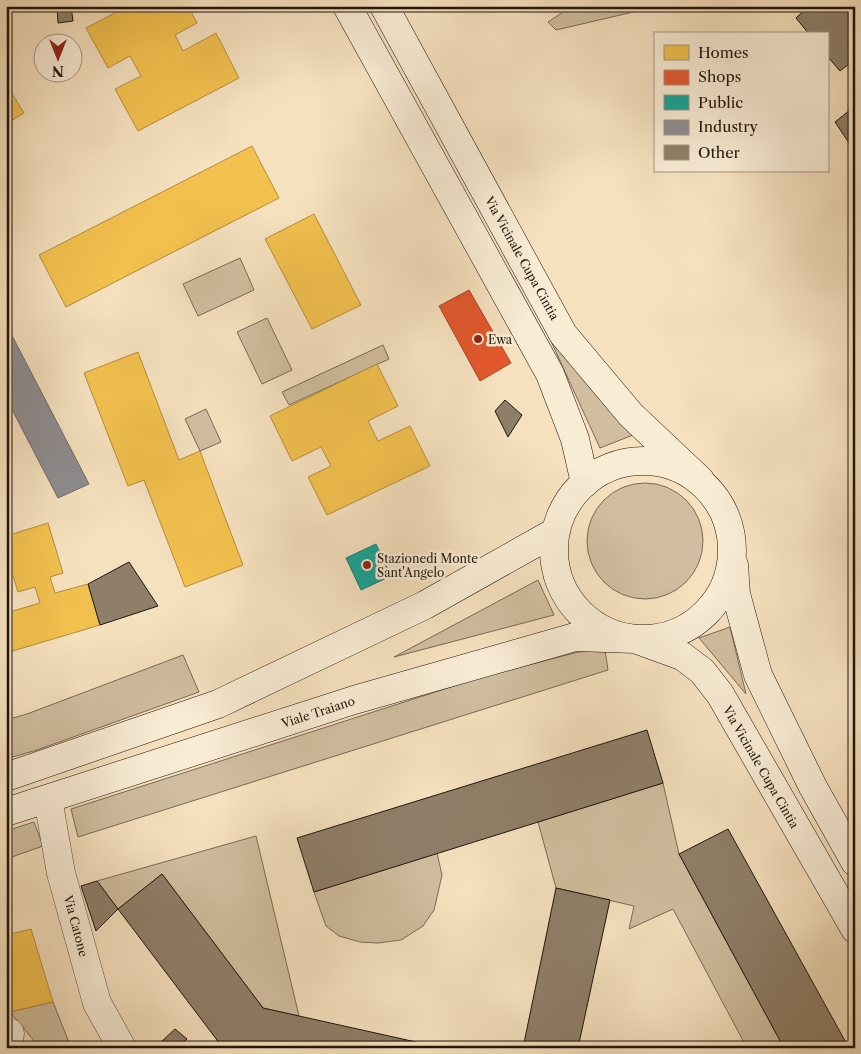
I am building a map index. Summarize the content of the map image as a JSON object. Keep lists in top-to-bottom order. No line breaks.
{"streets":{"main road":["Via Vicinale Cupa Cintia","Viale Traiano","Via Catone"]},"crossings":[["Via Vicinale Cupa Cintia","Viale Traiano"],["Viale Traiano","Via Catone"]],"places":["Ewa","Stazionedi Monte Sant'Angelo"],"legend":["Homes","Shops","Public","Industry","Other"],"north":"bottom"}
